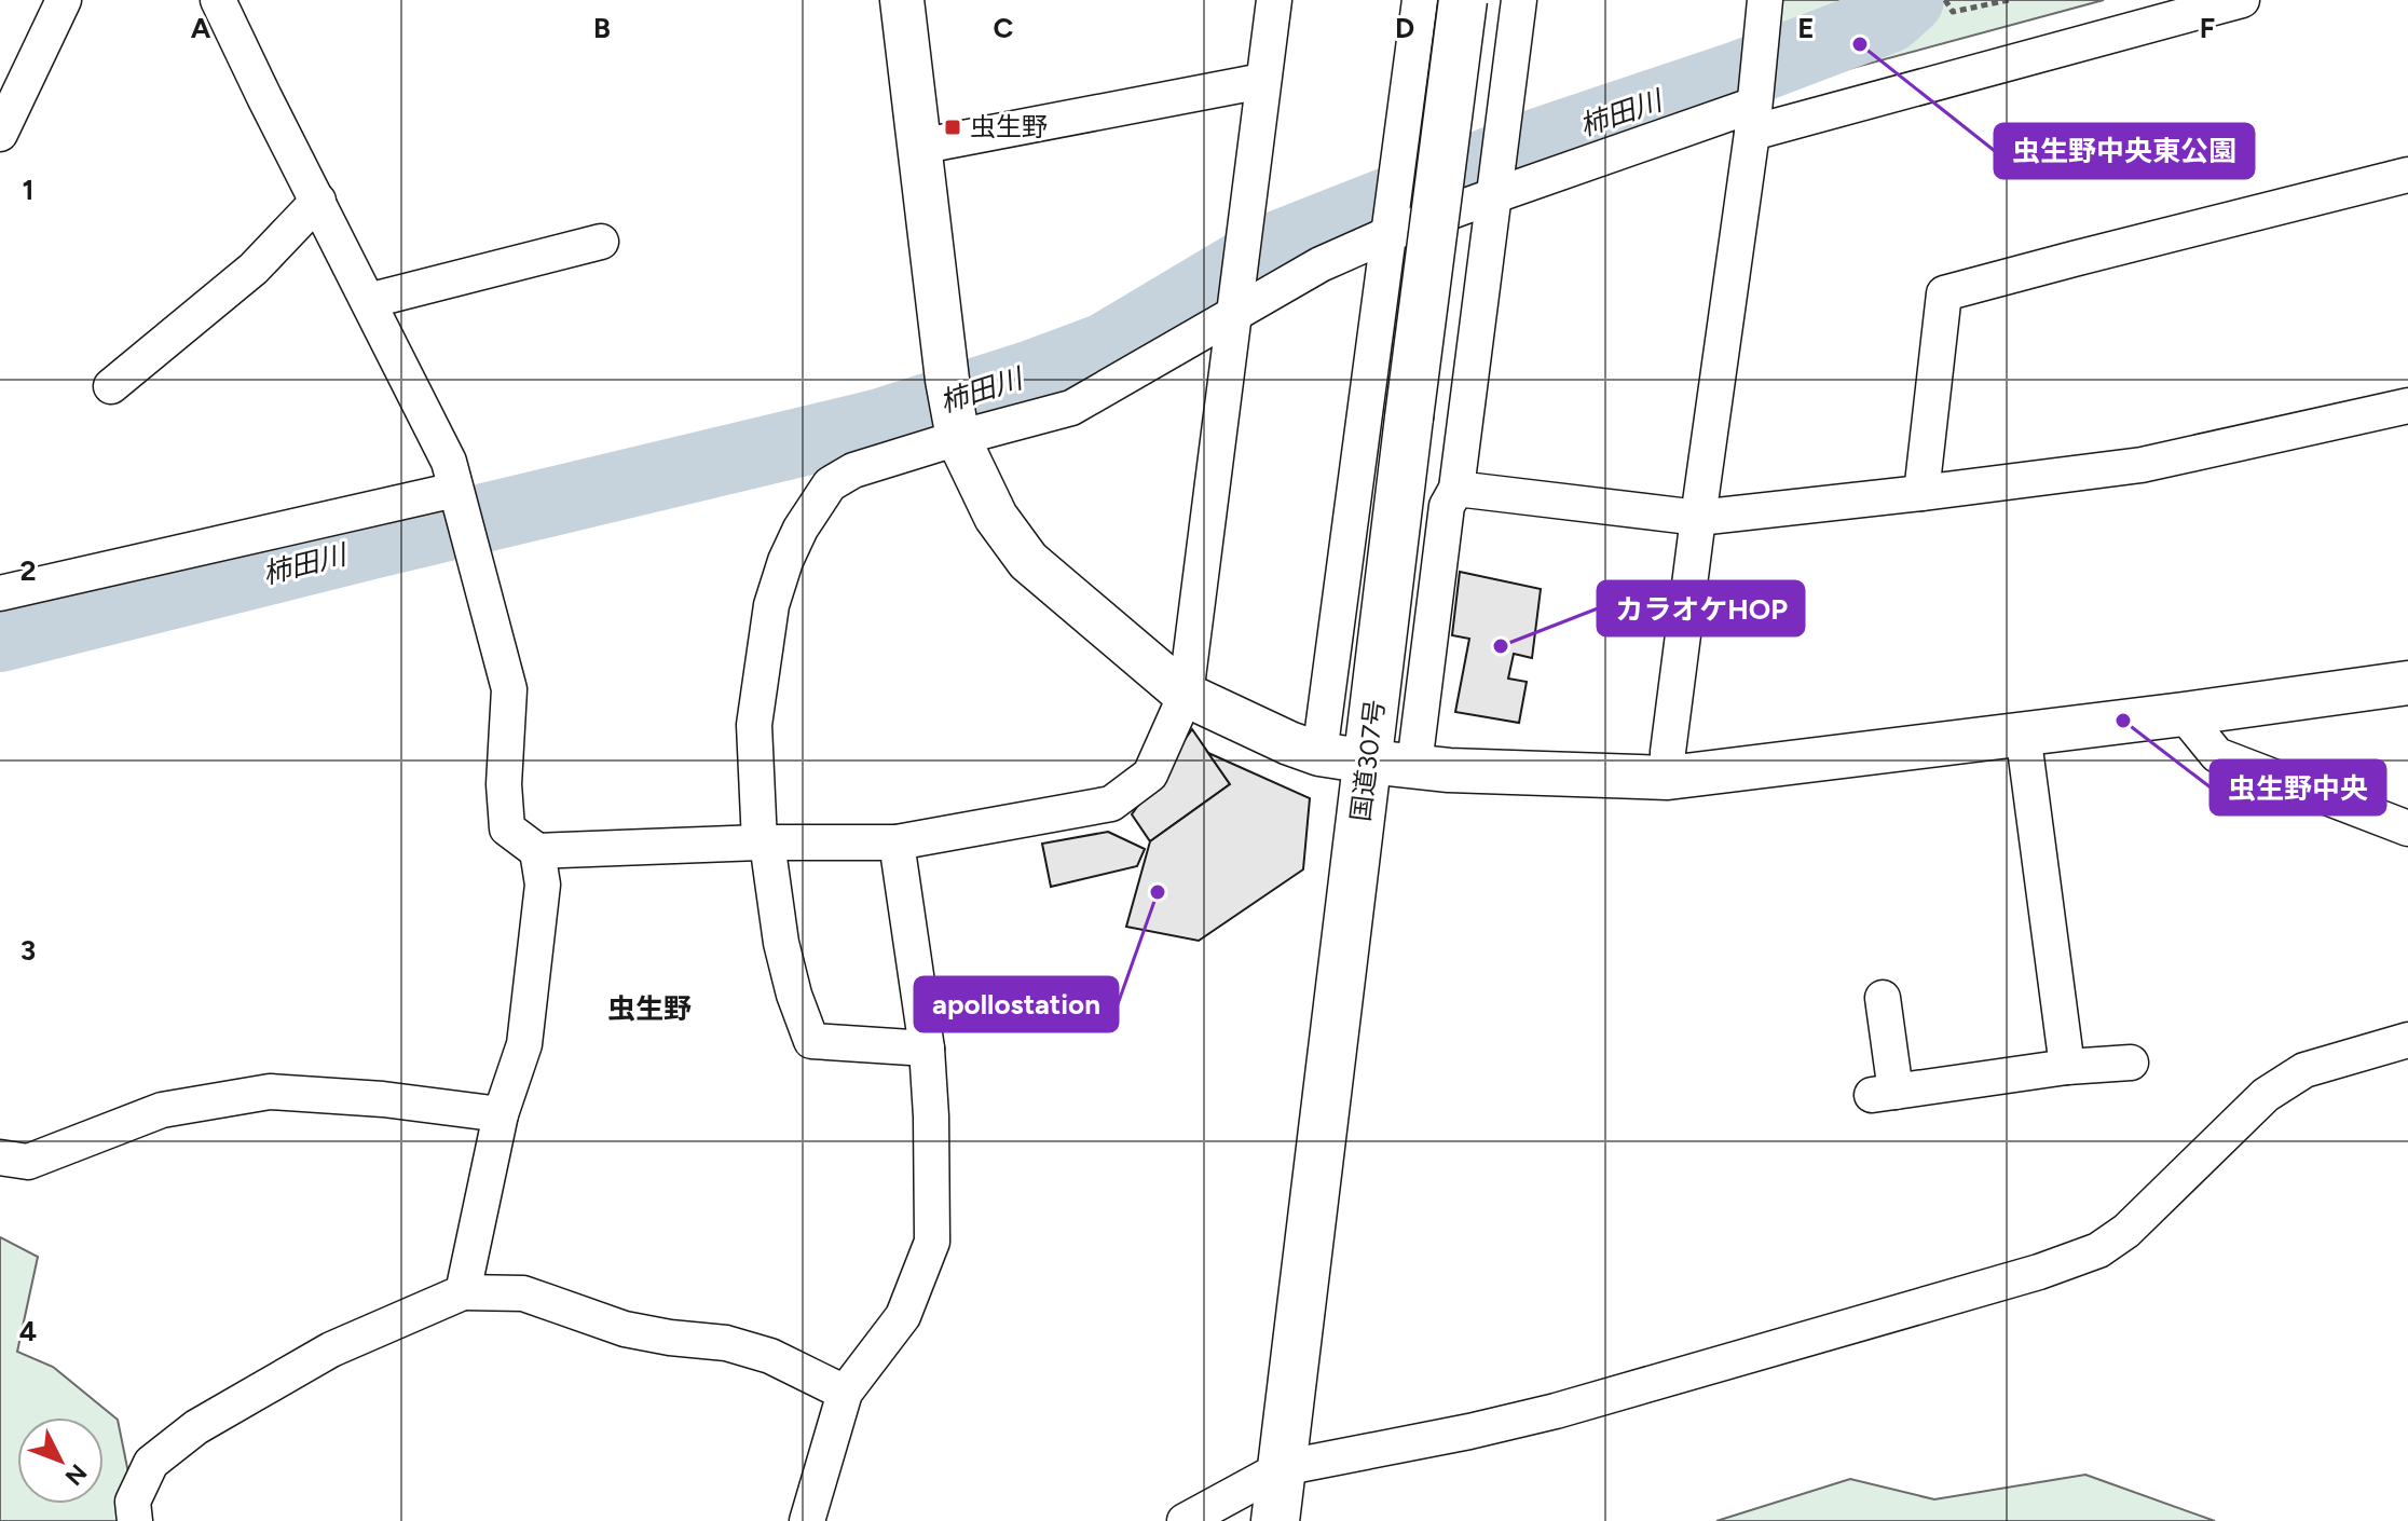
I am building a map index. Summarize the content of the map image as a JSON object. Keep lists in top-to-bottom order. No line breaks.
{"streets":{"highway":["国道307号"]},"districts":["虫生野"],"water":["柿田川"],"places":{"other":["虫生野中央東公園","カラオケHOP","虫生野中央","apollostation"],"transit":["虫生野"]},"north":"bottom right","grid":{"columns":["A","B","C","D","E","F"],"rows":["1","2","3","4"]}}
